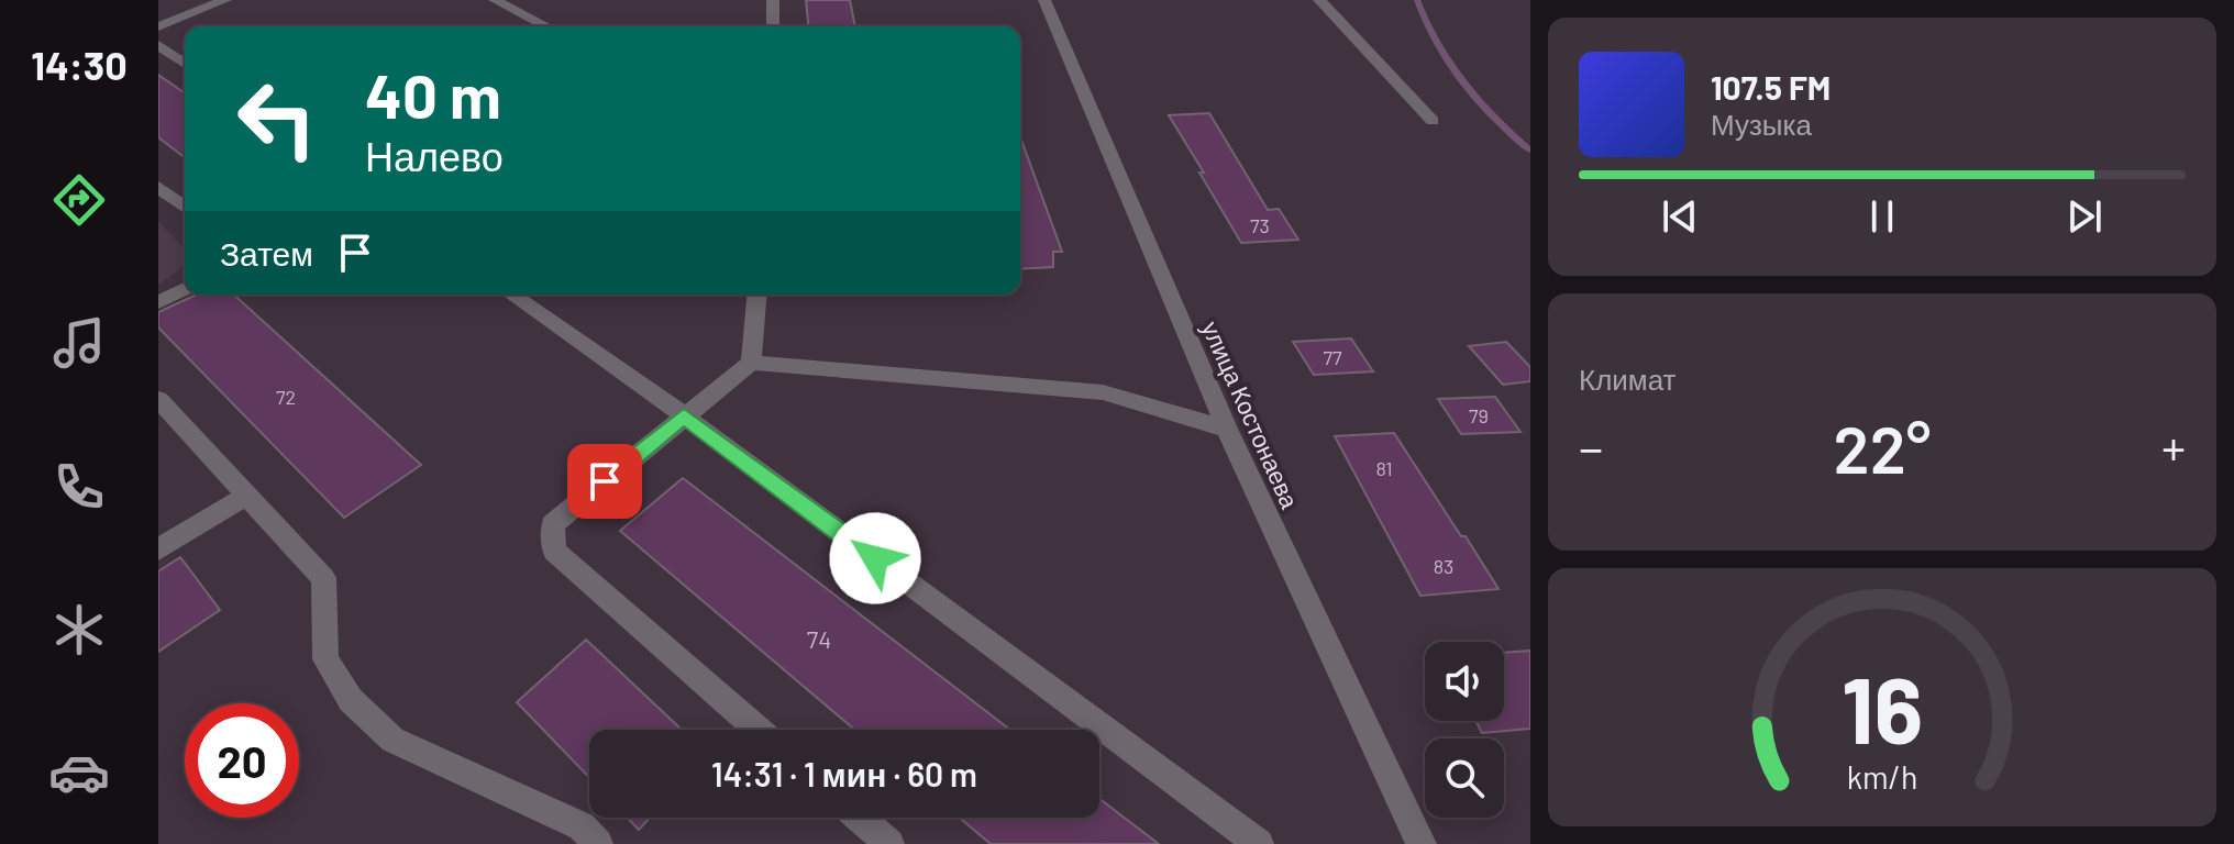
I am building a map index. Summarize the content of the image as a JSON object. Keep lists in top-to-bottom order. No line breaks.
{"streets":{"street":["улица Костонаева"]},"house_numbers":["73","77","72","79","81","83","74"],"page":{"tabs":"14:30","turn":["40 m","Налево"],"song":["107.5 FM","Музыка"],"then":"Затем","tile":"Климат","heat":["−","22°","+"],"limit":"20","trip":"14:31 · 1 мин · 60 m","gauge":["16","km/h"]}}
